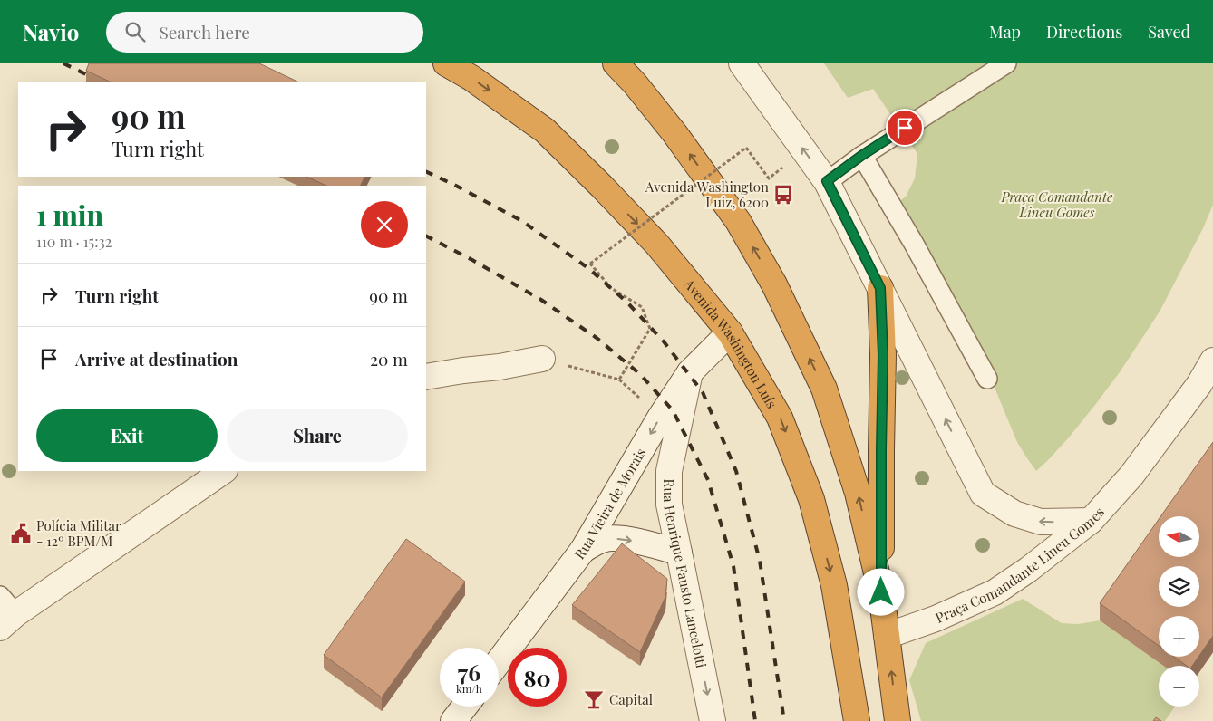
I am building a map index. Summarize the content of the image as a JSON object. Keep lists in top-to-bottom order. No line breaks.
{"streets":{"highway":["Avenida Washington Luís"],"street":["Rua Vieira de Morais","Praça Comandante Lineu Gomes","Rua Henrique Fausto Lancelotti"]},"crossings":[["Avenida Washington Luís","Rua Vieira de Morais"],["Rua Vieira de Morais","Rua Henrique Fausto Lancelotti"]],"one_way":["Rua Vieira de Morais","Rua Henrique Fausto Lancelotti"],"parks":["Praça Comandante Lineu Gomes"],"places":{"bus stop":["Avenida Washington Luiz, 6200"],"public building":["Polícia Militar - 12º BPM/M"],"bar":["Capital"]},"north":"left","page":{"header":"Navio","search":"Search here","nav":["Map","Directions","Saved"],"turn":["90 m","Turn right"],"heading":["1 min","110 m · 15:32"],"list":[{"name":"Turn right","value":"90 m"},{"name":"Arrive at destination","value":"20 m"}],"buttons":["Exit","Share"],"map_buttons":["+","−"],"speed":"76 km/h","limit":"80"}}
